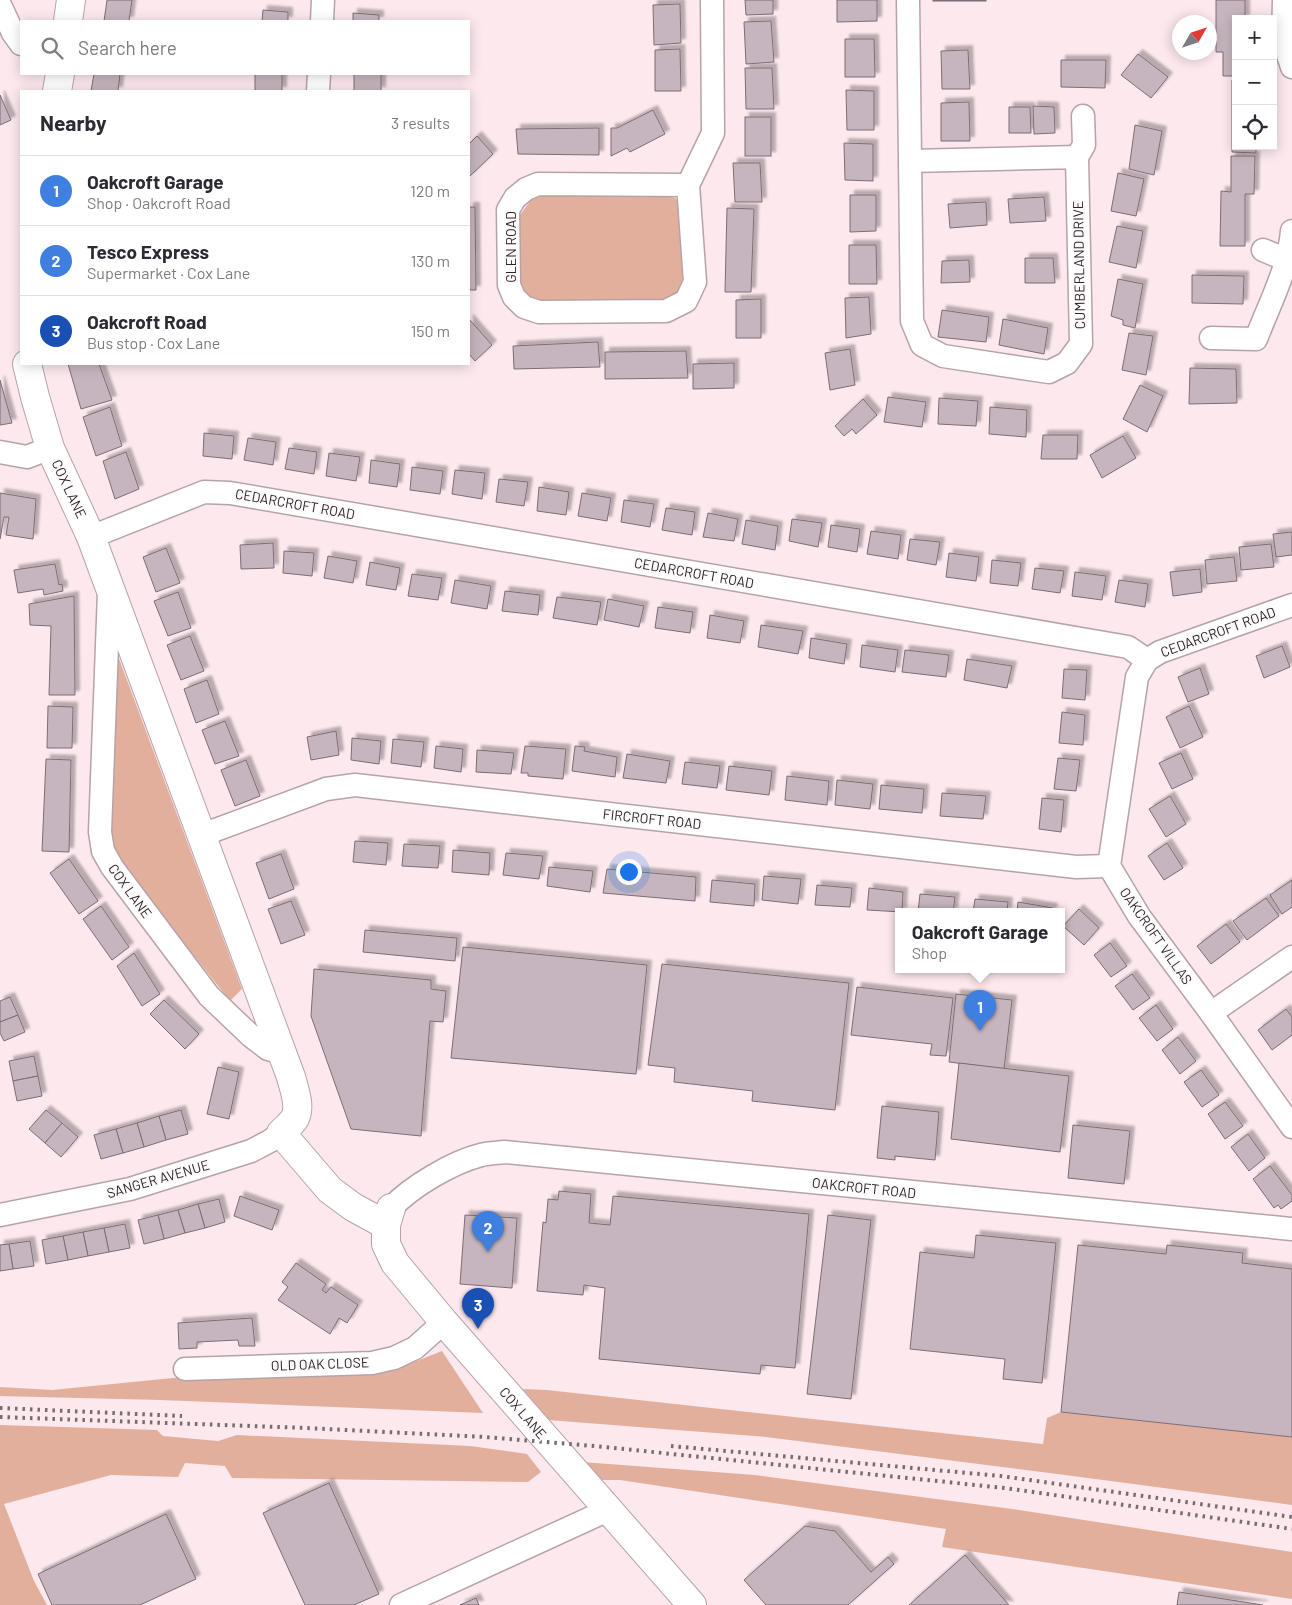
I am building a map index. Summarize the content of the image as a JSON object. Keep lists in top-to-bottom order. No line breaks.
{"streets":{"street":["GLEN ROAD","CUMBERLAND DRIVE","COX LANE","CEDARCROFT ROAD","FIRCROFT ROAD","OAKCROFT VILLAS","SANGER AVENUE","OAKCROFT ROAD","OLD OAK CLOSE"]},"crossings":[["COX LANE","CEDARCROFT ROAD"],["COX LANE","FIRCROFT ROAD"],["COX LANE","SANGER AVENUE"],["COX LANE","OAKCROFT ROAD"],["COX LANE","OLD OAK CLOSE"],["FIRCROFT ROAD","OAKCROFT VILLAS"]],"north":"top right","page":{"map_buttons":["+","−"],"search":"Search here","heading":["Nearby","3 results"],"list":[{"mark":"1","name":"Oakcroft Garage","note":"Shop · Oakcroft Road","value":"120 m"},{"mark":"2","name":"Tesco Express","note":"Supermarket · Cox Lane","value":"130 m"},{"mark":"3","name":"Oakcroft Road","note":"Bus stop · Cox Lane","value":"150 m"}],"popup":["Oakcroft Garage","Shop"],"pins":["1","2","3"]}}
